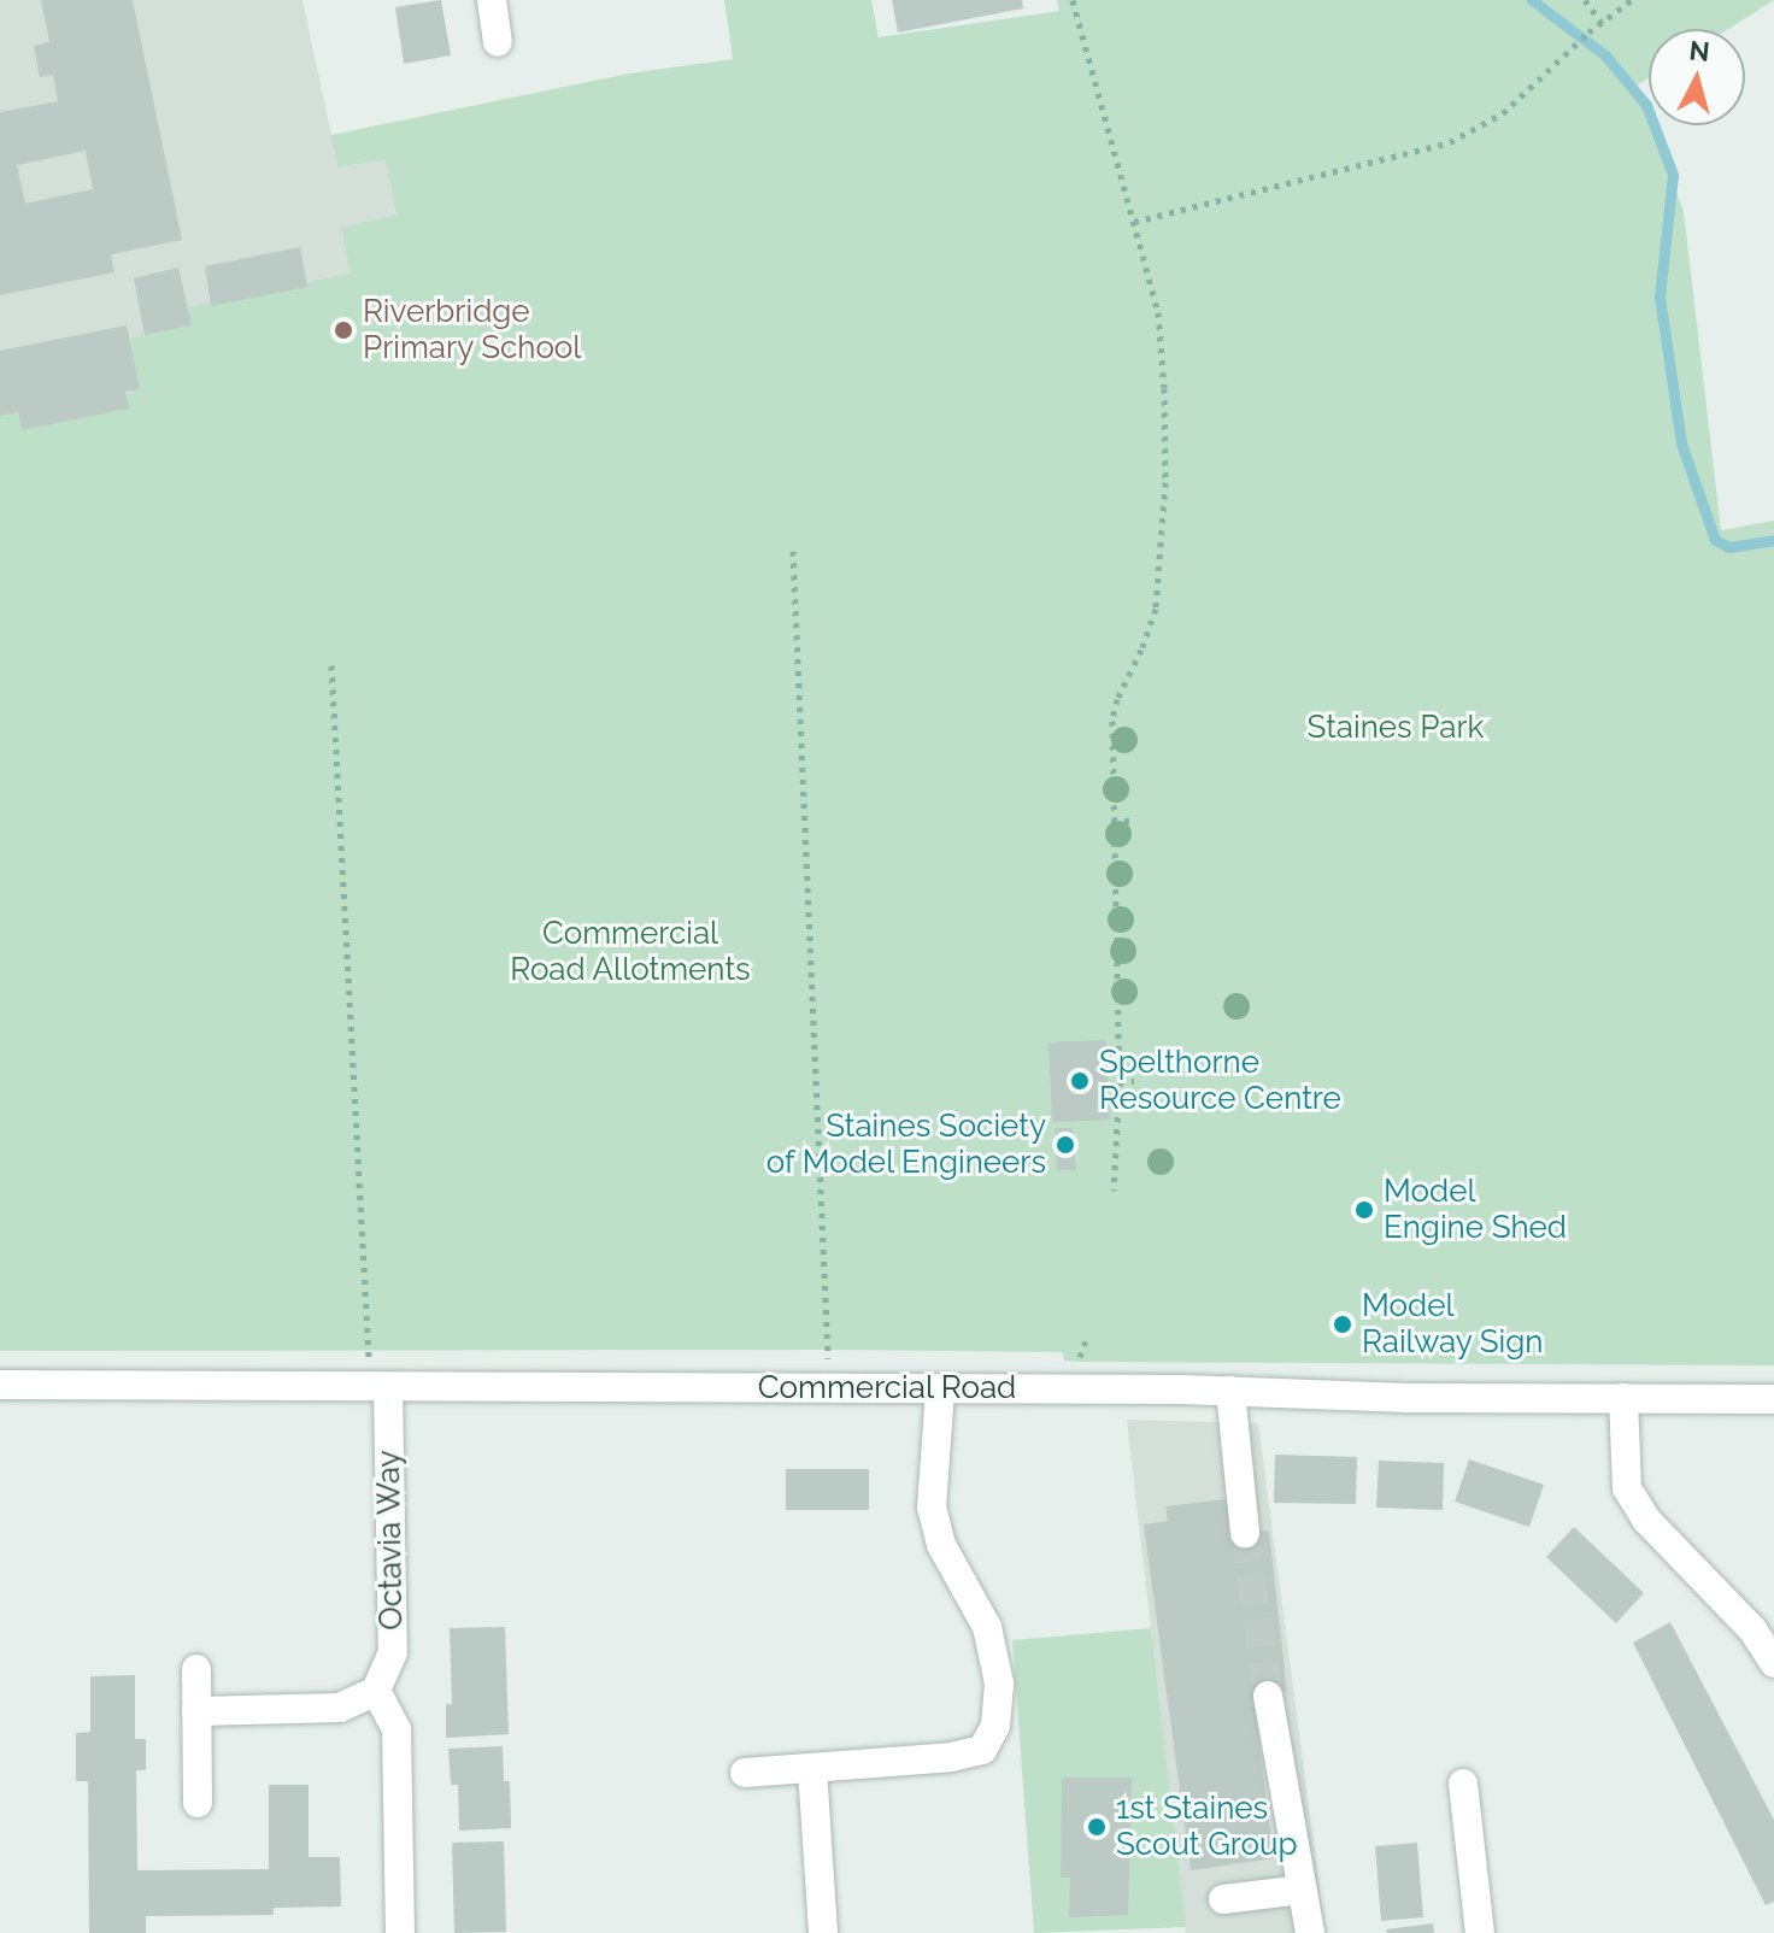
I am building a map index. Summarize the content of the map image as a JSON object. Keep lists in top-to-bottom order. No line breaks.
{"streets":{"street":["Commercial Road","Octavia Way"]},"crossings":[["Commercial Road","Octavia Way"]],"parks":["Staines Park","Commercial Road Allotments"],"places":["Riverbridge Primary School","Spelthorne Resource Centre","Staines Society of Model Engineers","Model Engine Shed","Model Railway Sign","1st Staines Scout Group"],"north":"top"}
